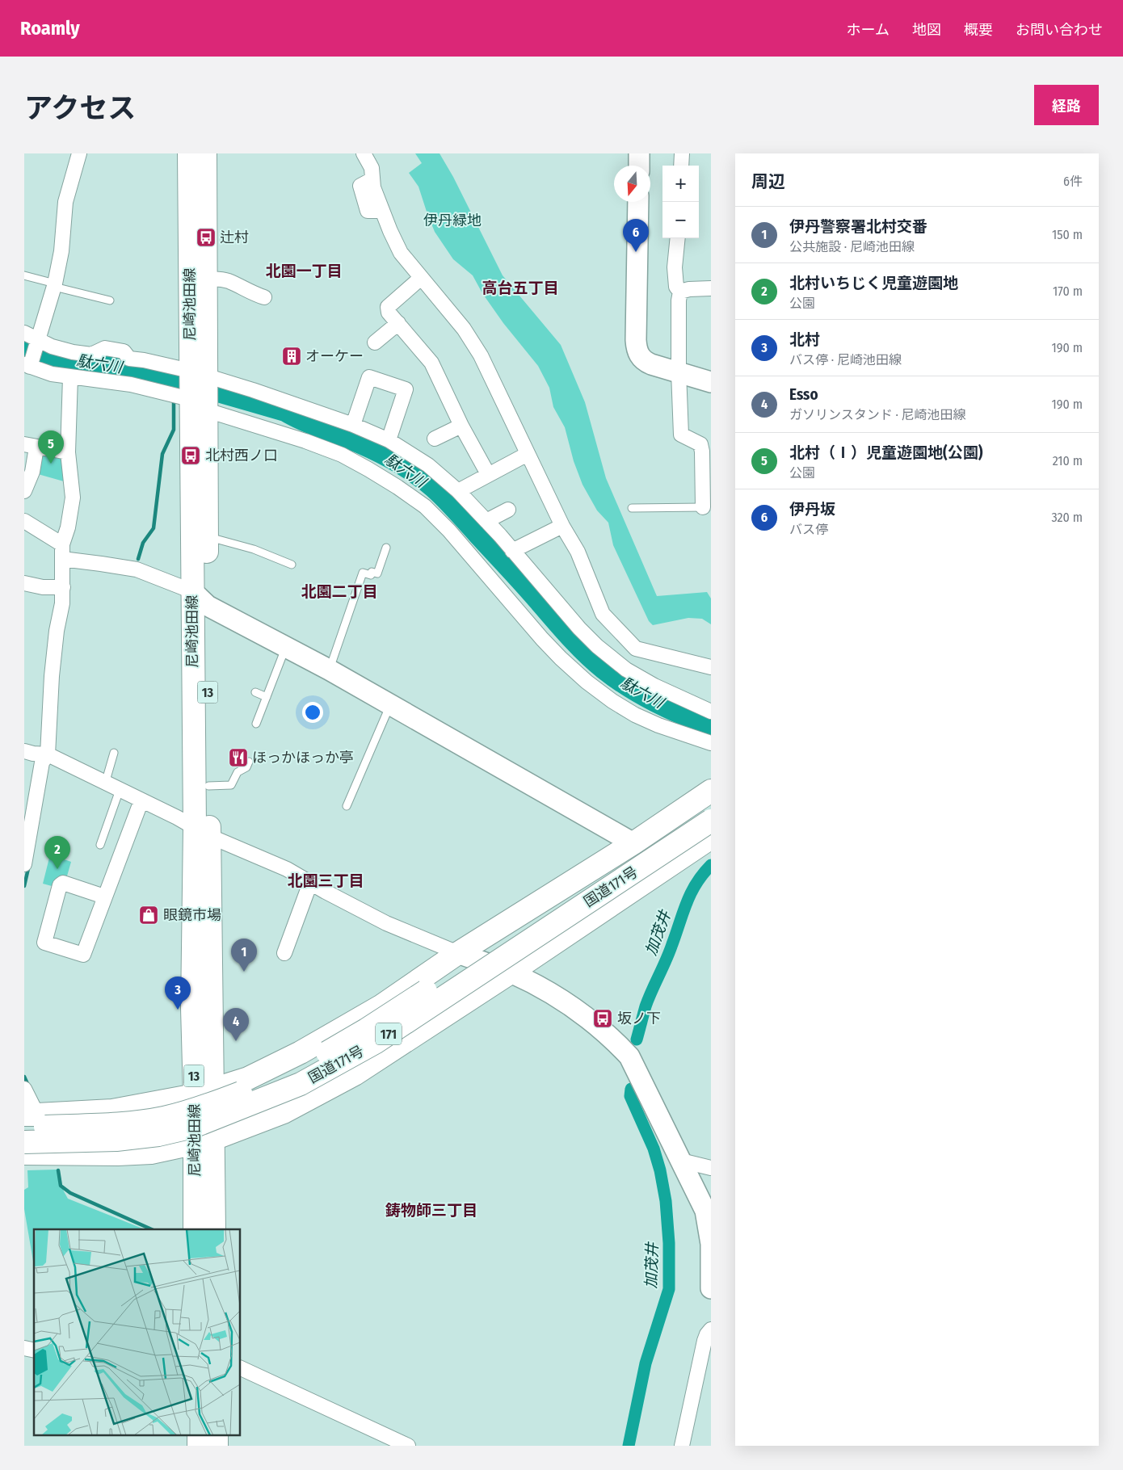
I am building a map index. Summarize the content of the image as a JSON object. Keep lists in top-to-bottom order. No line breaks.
{"streets":{"main road":["尼崎池田線","13","国道171号","171"]},"crossings":[["尼崎池田線","171"],["国道171号","171"]],"districts":["北園一丁目","高台五丁目","北園二丁目","北園三丁目","鋳物師三丁目"],"water":["駄六川","加茂井"],"parks":["伊丹緑地"],"places":{"bus stop":["辻村","北村西ノ口","坂ノ下"],"building":["オーケー"],"restaurant":["ほっかほっか亭"],"shop":["眼鏡市場"]},"north":"bottom","page":{"header":"Roamly","nav":["ホーム","地図","概要","お問い合わせ"],"title":"アクセス","buttons":"経路","heading":["周辺","6件"],"map_buttons":["+","−"],"list":[{"mark":"1","name":"伊丹警察署北村交番","note":"公共施設 · 尼崎池田線","value":"150 m"},{"mark":"2","name":"北村いちじく児童遊園地","note":"公園","value":"170 m"},{"mark":"3","name":"北村","note":"バス停 · 尼崎池田線","value":"190 m"},{"mark":"4","name":"Esso","note":"ガソリンスタンド · 尼崎池田線","value":"190 m"},{"mark":"5","name":"北村（Ⅰ）児童遊園地(公園)","note":"公園","value":"210 m"},{"mark":"6","name":"伊丹坂","note":"バス停","value":"320 m"}],"pins":["6","5","2","1","3","4"]}}
